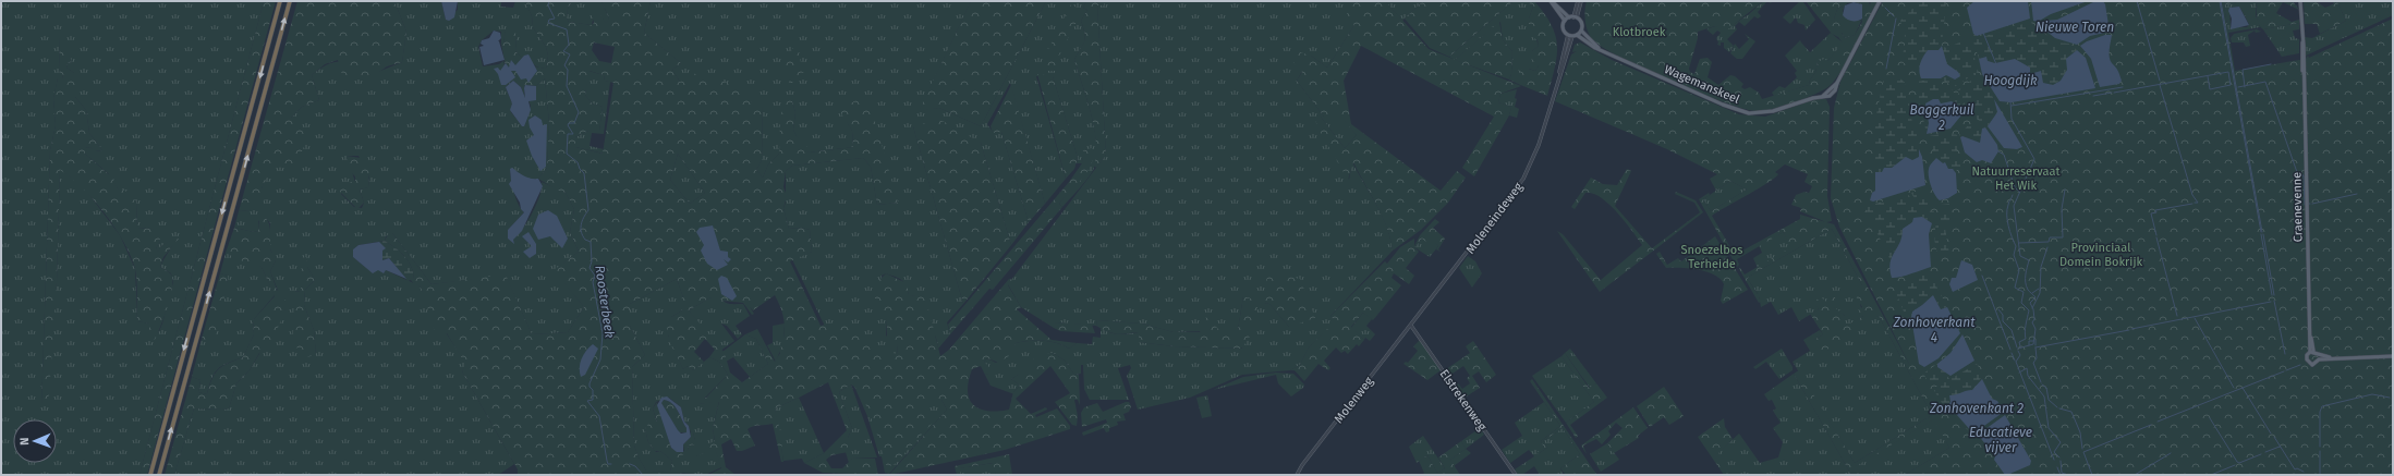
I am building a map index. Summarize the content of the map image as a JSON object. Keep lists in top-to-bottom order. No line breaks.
{"streets":{"main road":["Wagemanskeel","Craenevenne"],"street":["Moleneindeweg","Molenweg","Elstrekenweg"]},"crossings":[["Moleneindeweg","Molenweg"],["Moleneindeweg","Elstrekenweg"],["Molenweg","Elstrekenweg"]],"water":["Nieuwe Toren","Hoogdijk","Baggerkuil 2","Roosterbeek","Zonhoverkant 4","Zonhovenkant 2","Educatieve vijver"],"parks":["Klotbroek","Natuurreservaat Het Wik","Provinciaal Domein Bokrijk","Snoezelbos Terheide"],"north":"left"}
